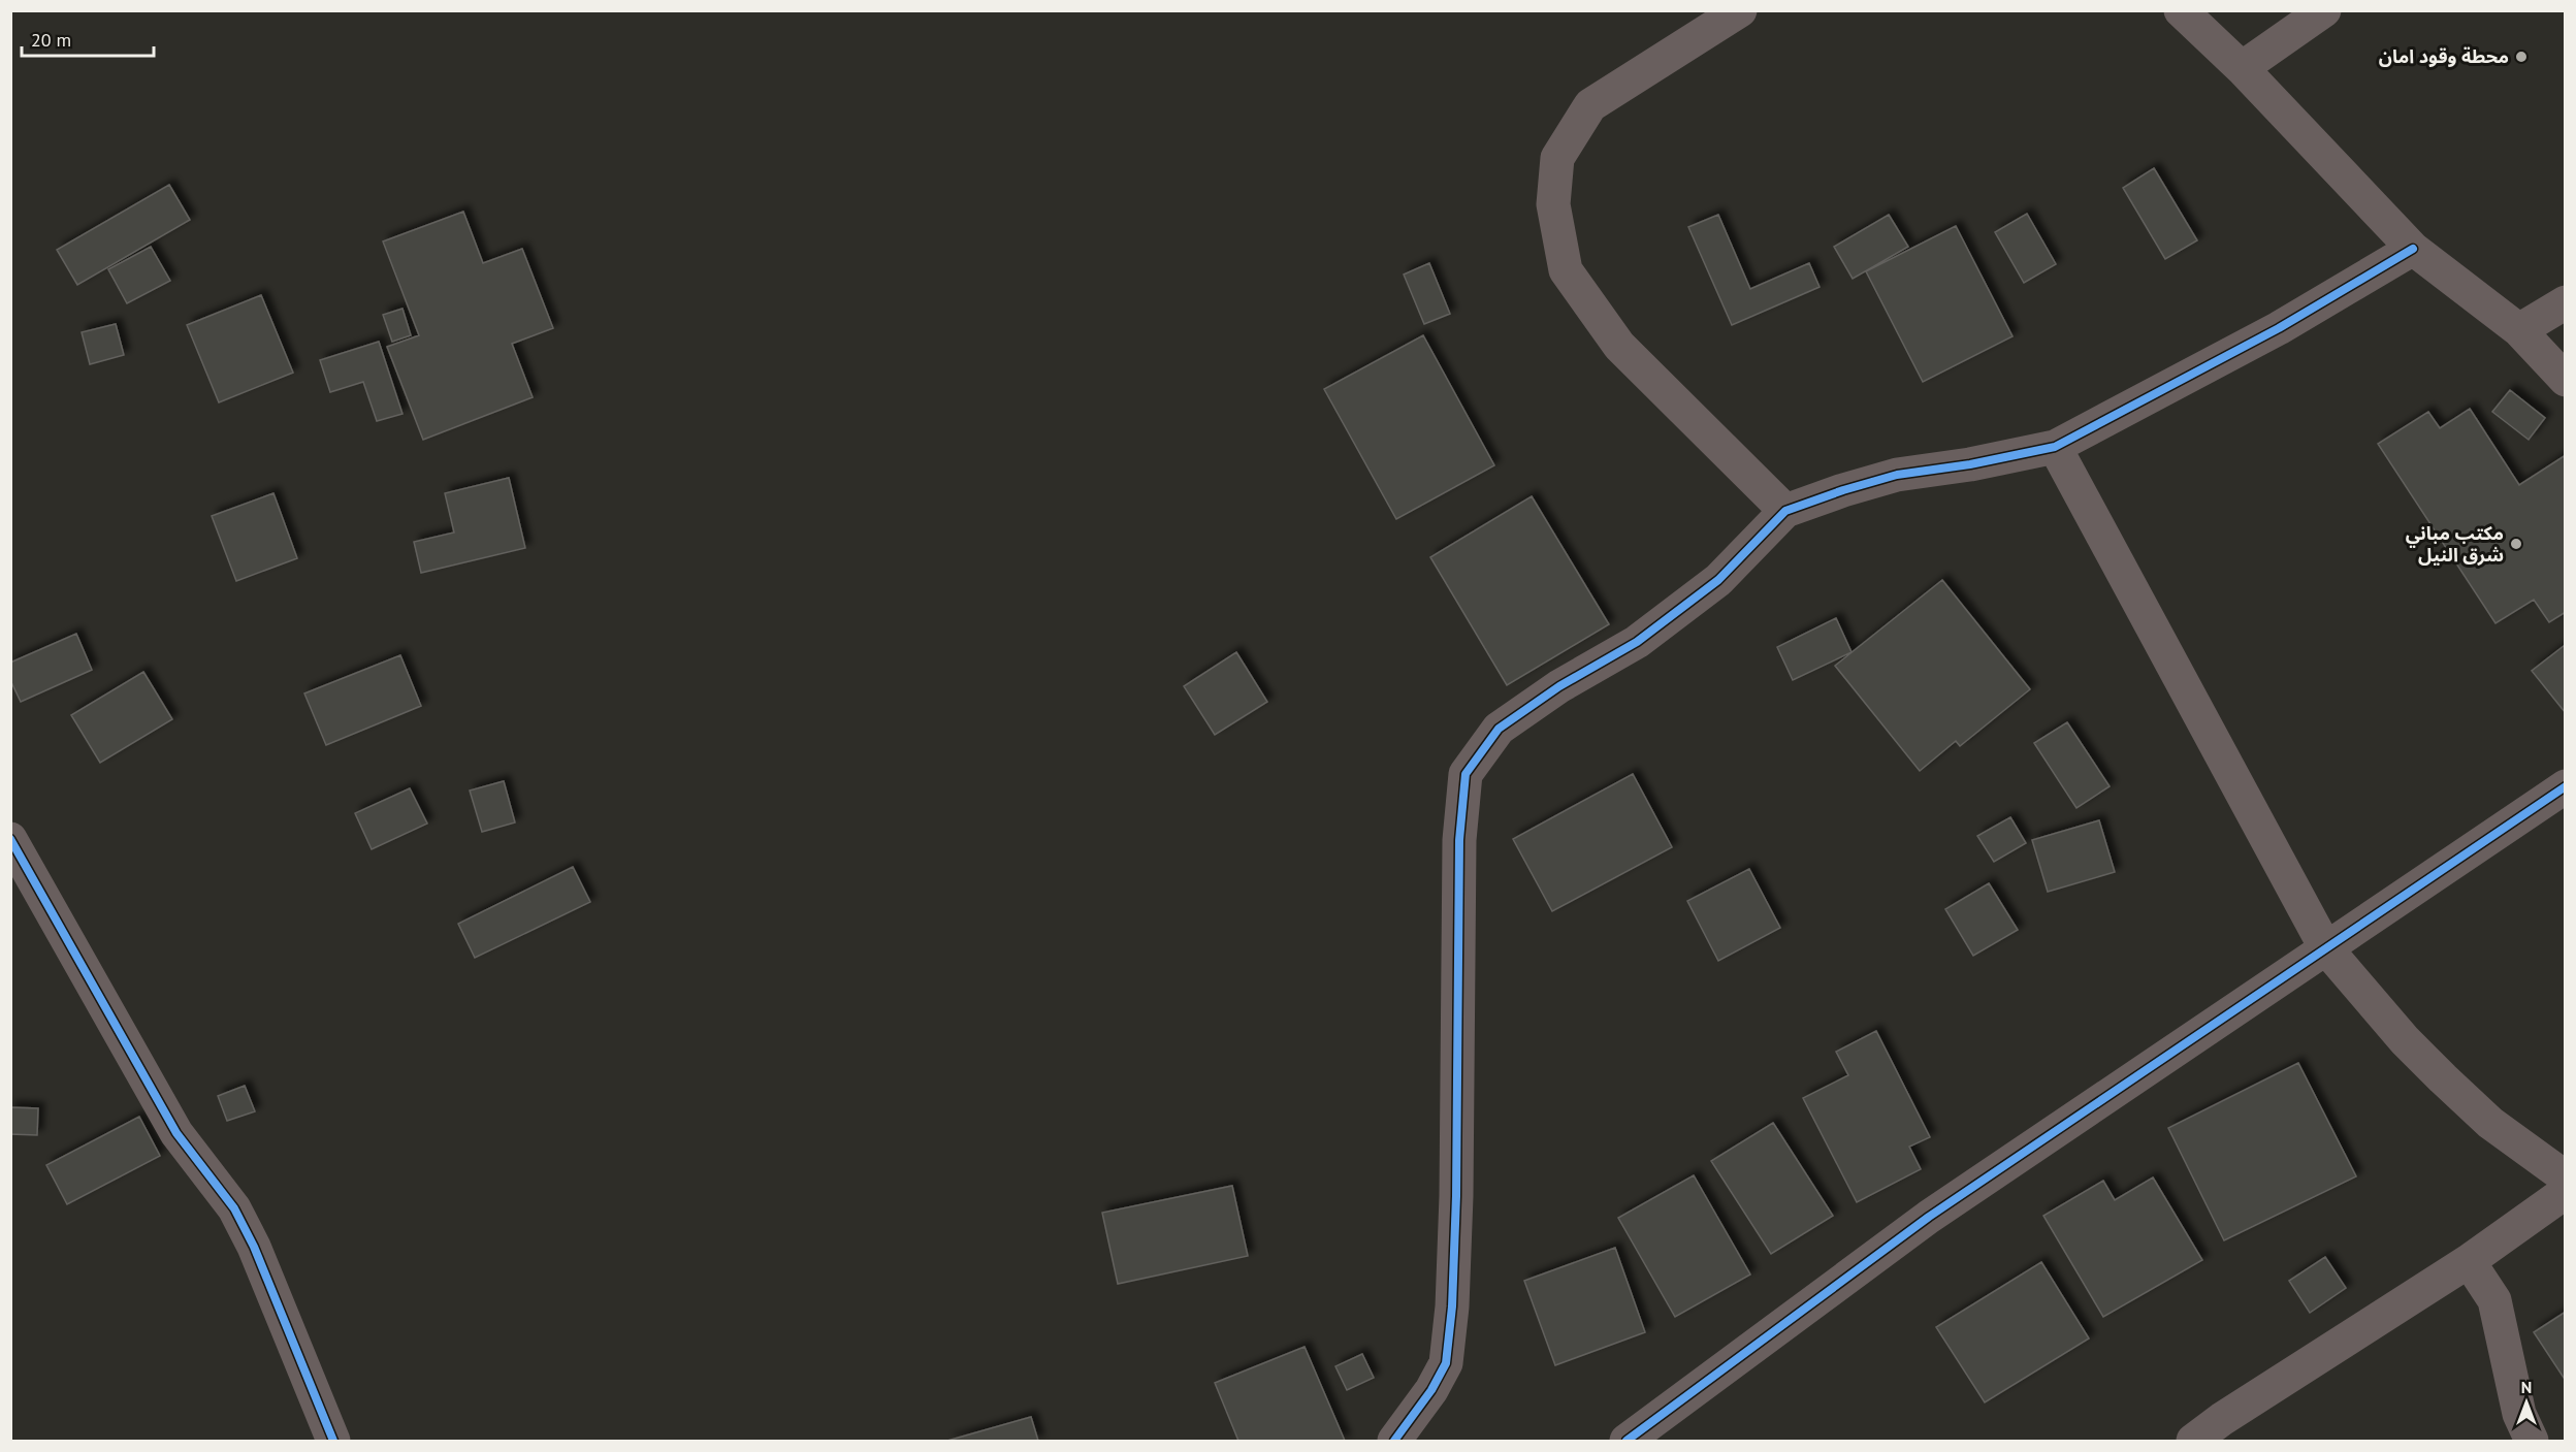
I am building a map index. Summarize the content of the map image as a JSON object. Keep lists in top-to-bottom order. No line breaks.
{"places":["محطة وقود امان","مكتب مباني شرق النيل"],"scale_bar":"20 m","north":"top"}
